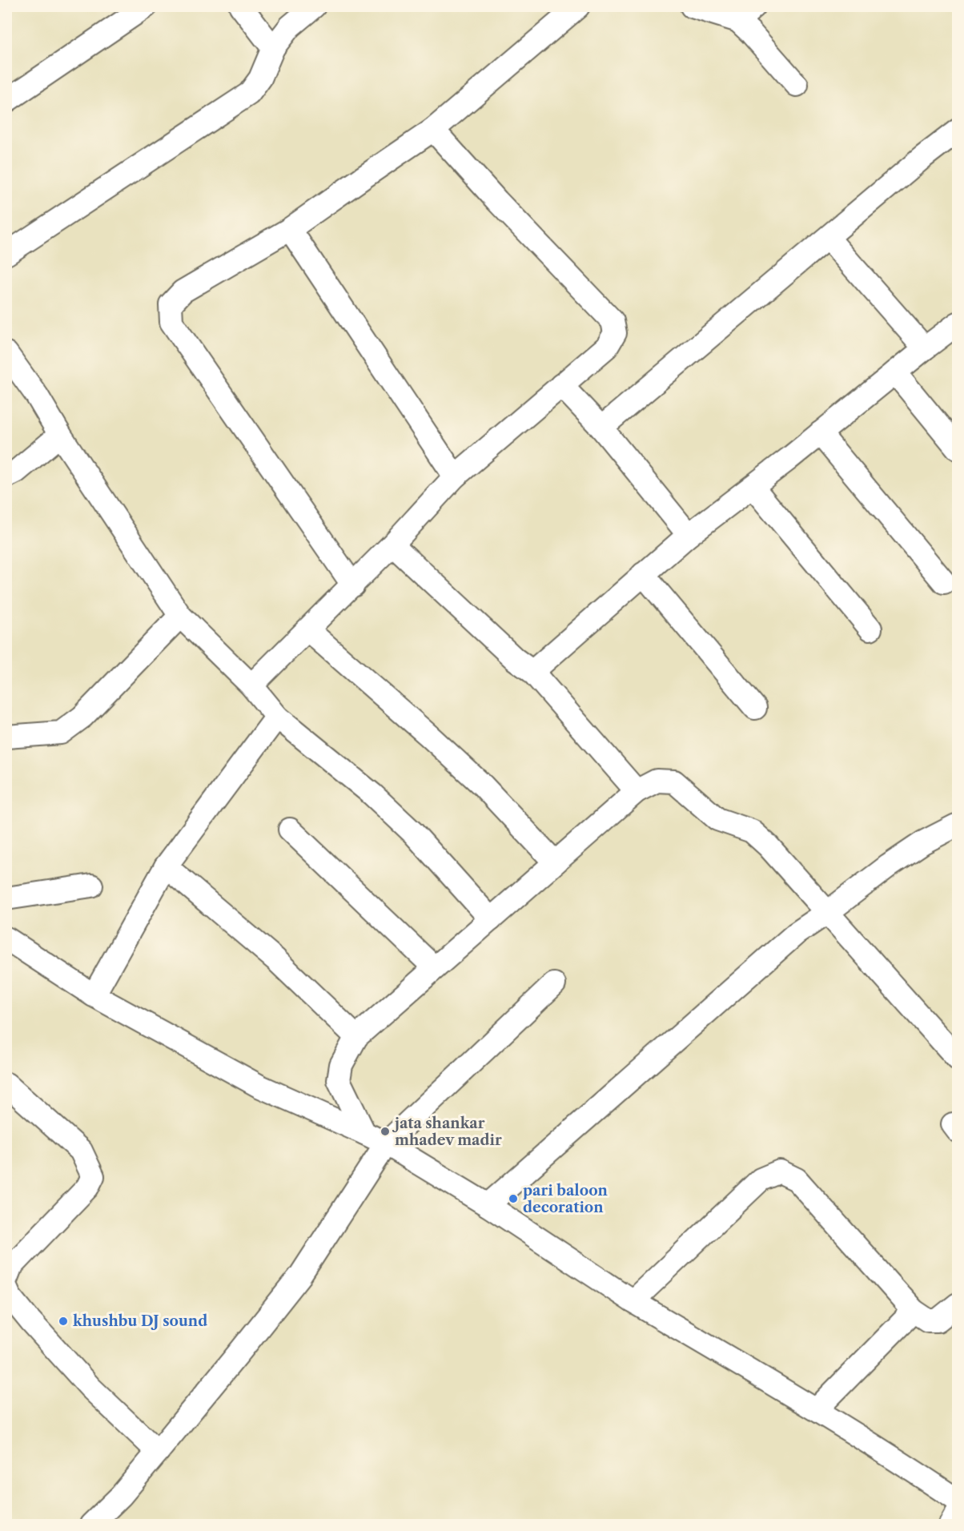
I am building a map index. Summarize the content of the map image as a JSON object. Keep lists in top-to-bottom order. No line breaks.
{"places":["jata shankar mhadev madir","pari baloon decoration","khushbu DJ sound"]}
